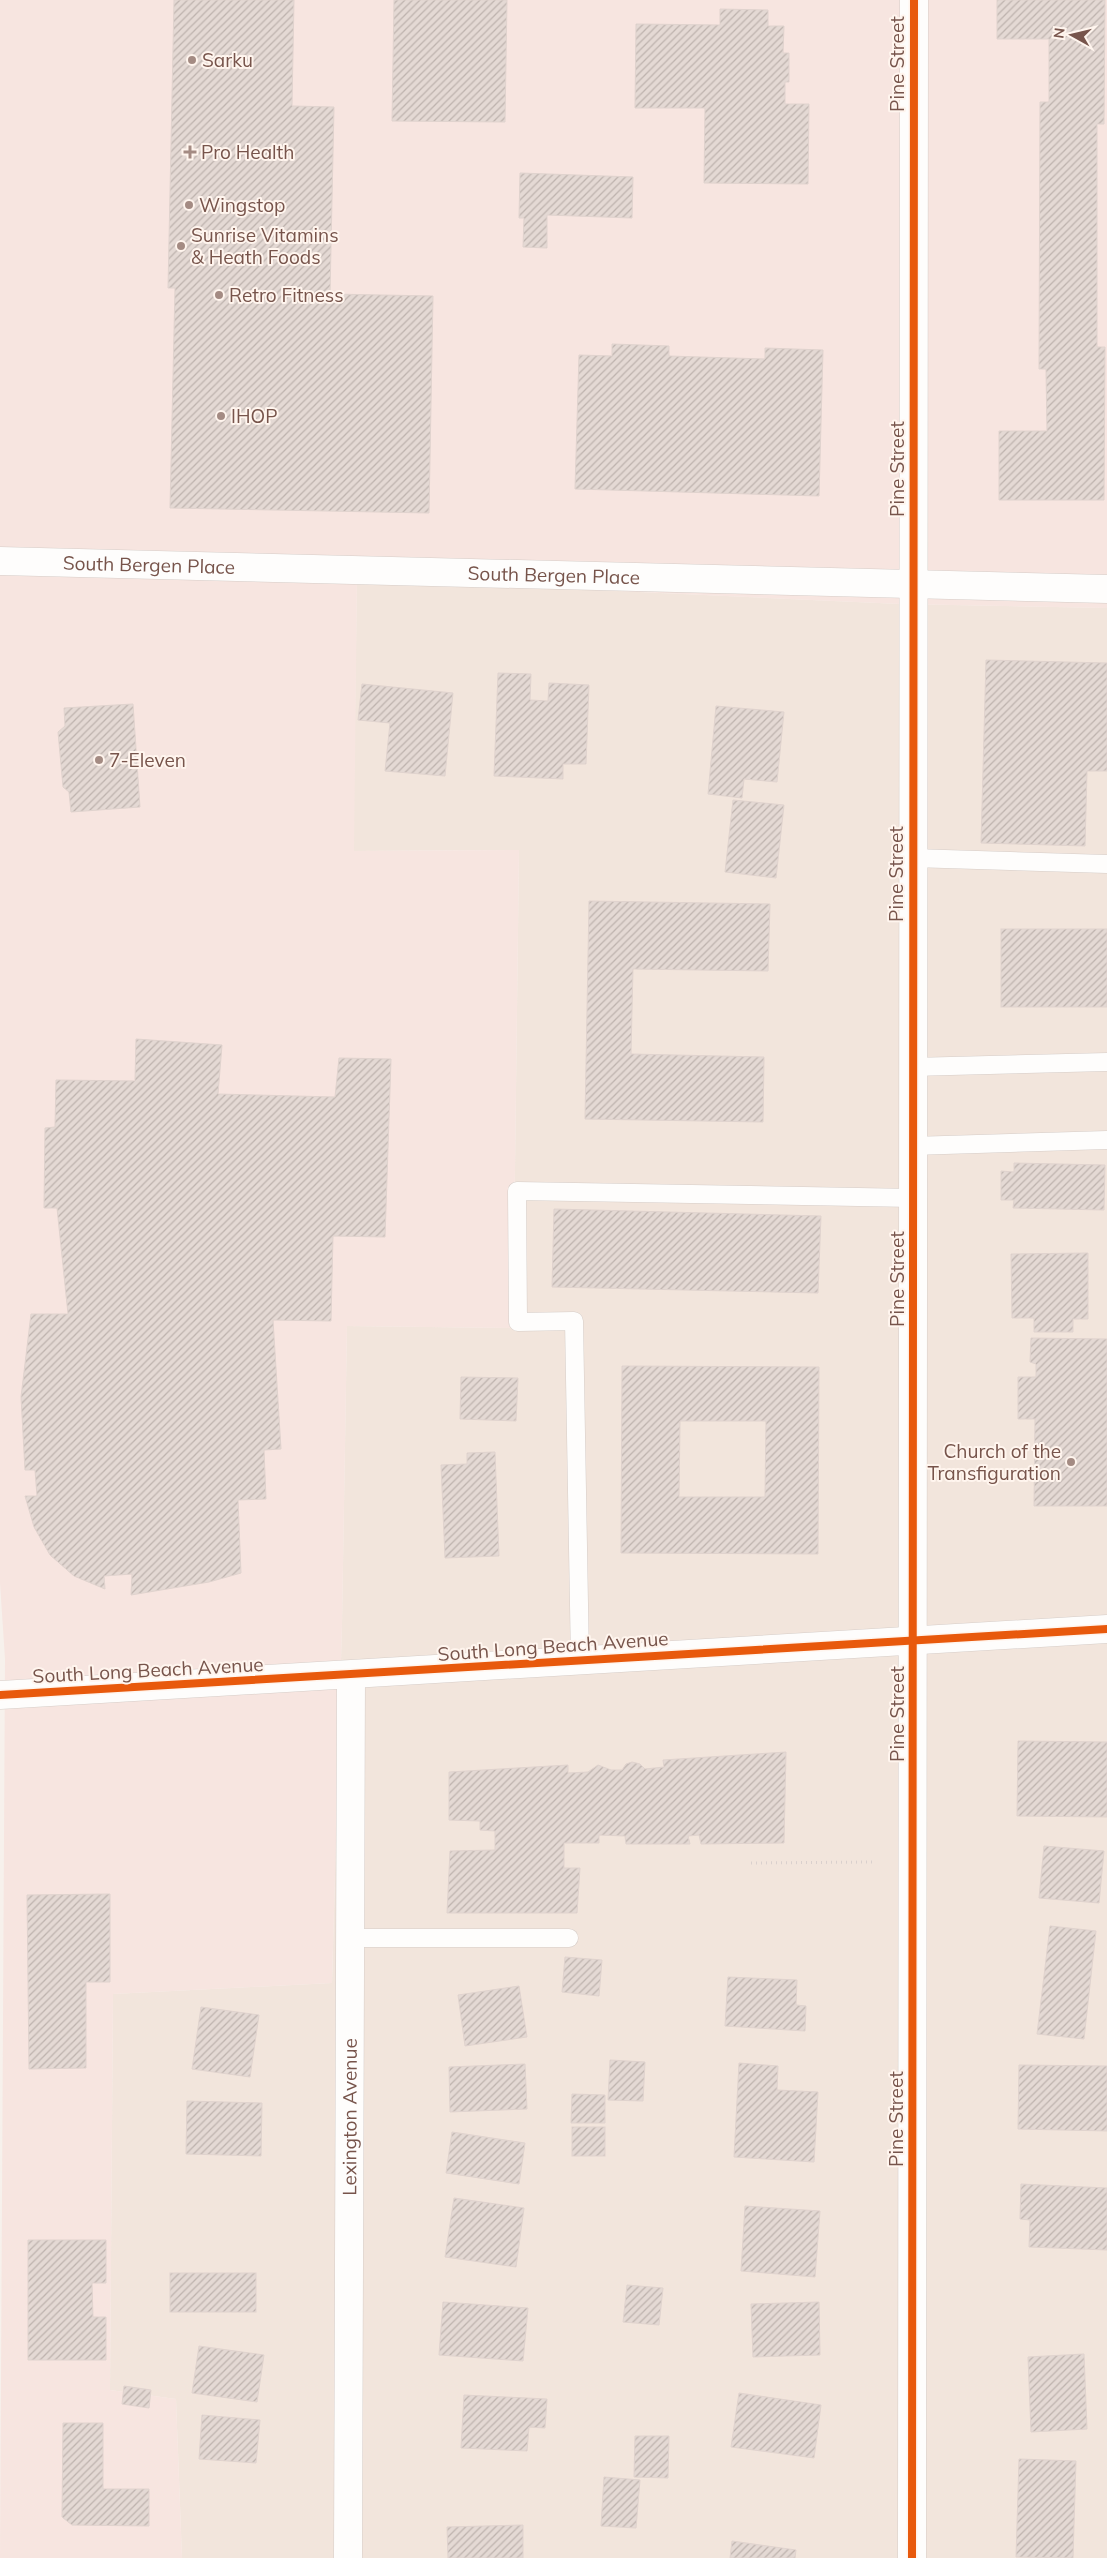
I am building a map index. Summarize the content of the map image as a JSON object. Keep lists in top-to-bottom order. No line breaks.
{"streets":{"street":["Pine Street","South Bergen Place","South Long Beach Avenue","Lexington Avenue"]},"crossings":[["Pine Street","South Bergen Place"],["Pine Street","South Long Beach Avenue"],["South Long Beach Avenue","Lexington Avenue"]],"places":{"other":["Sarku","Wingstop","Sunrise Vitamins & Heath Foods","Retro Fitness","IHOP","7-Eleven","Church of the Transfiguration"],"health":["Pro Health"]},"north":"left"}
